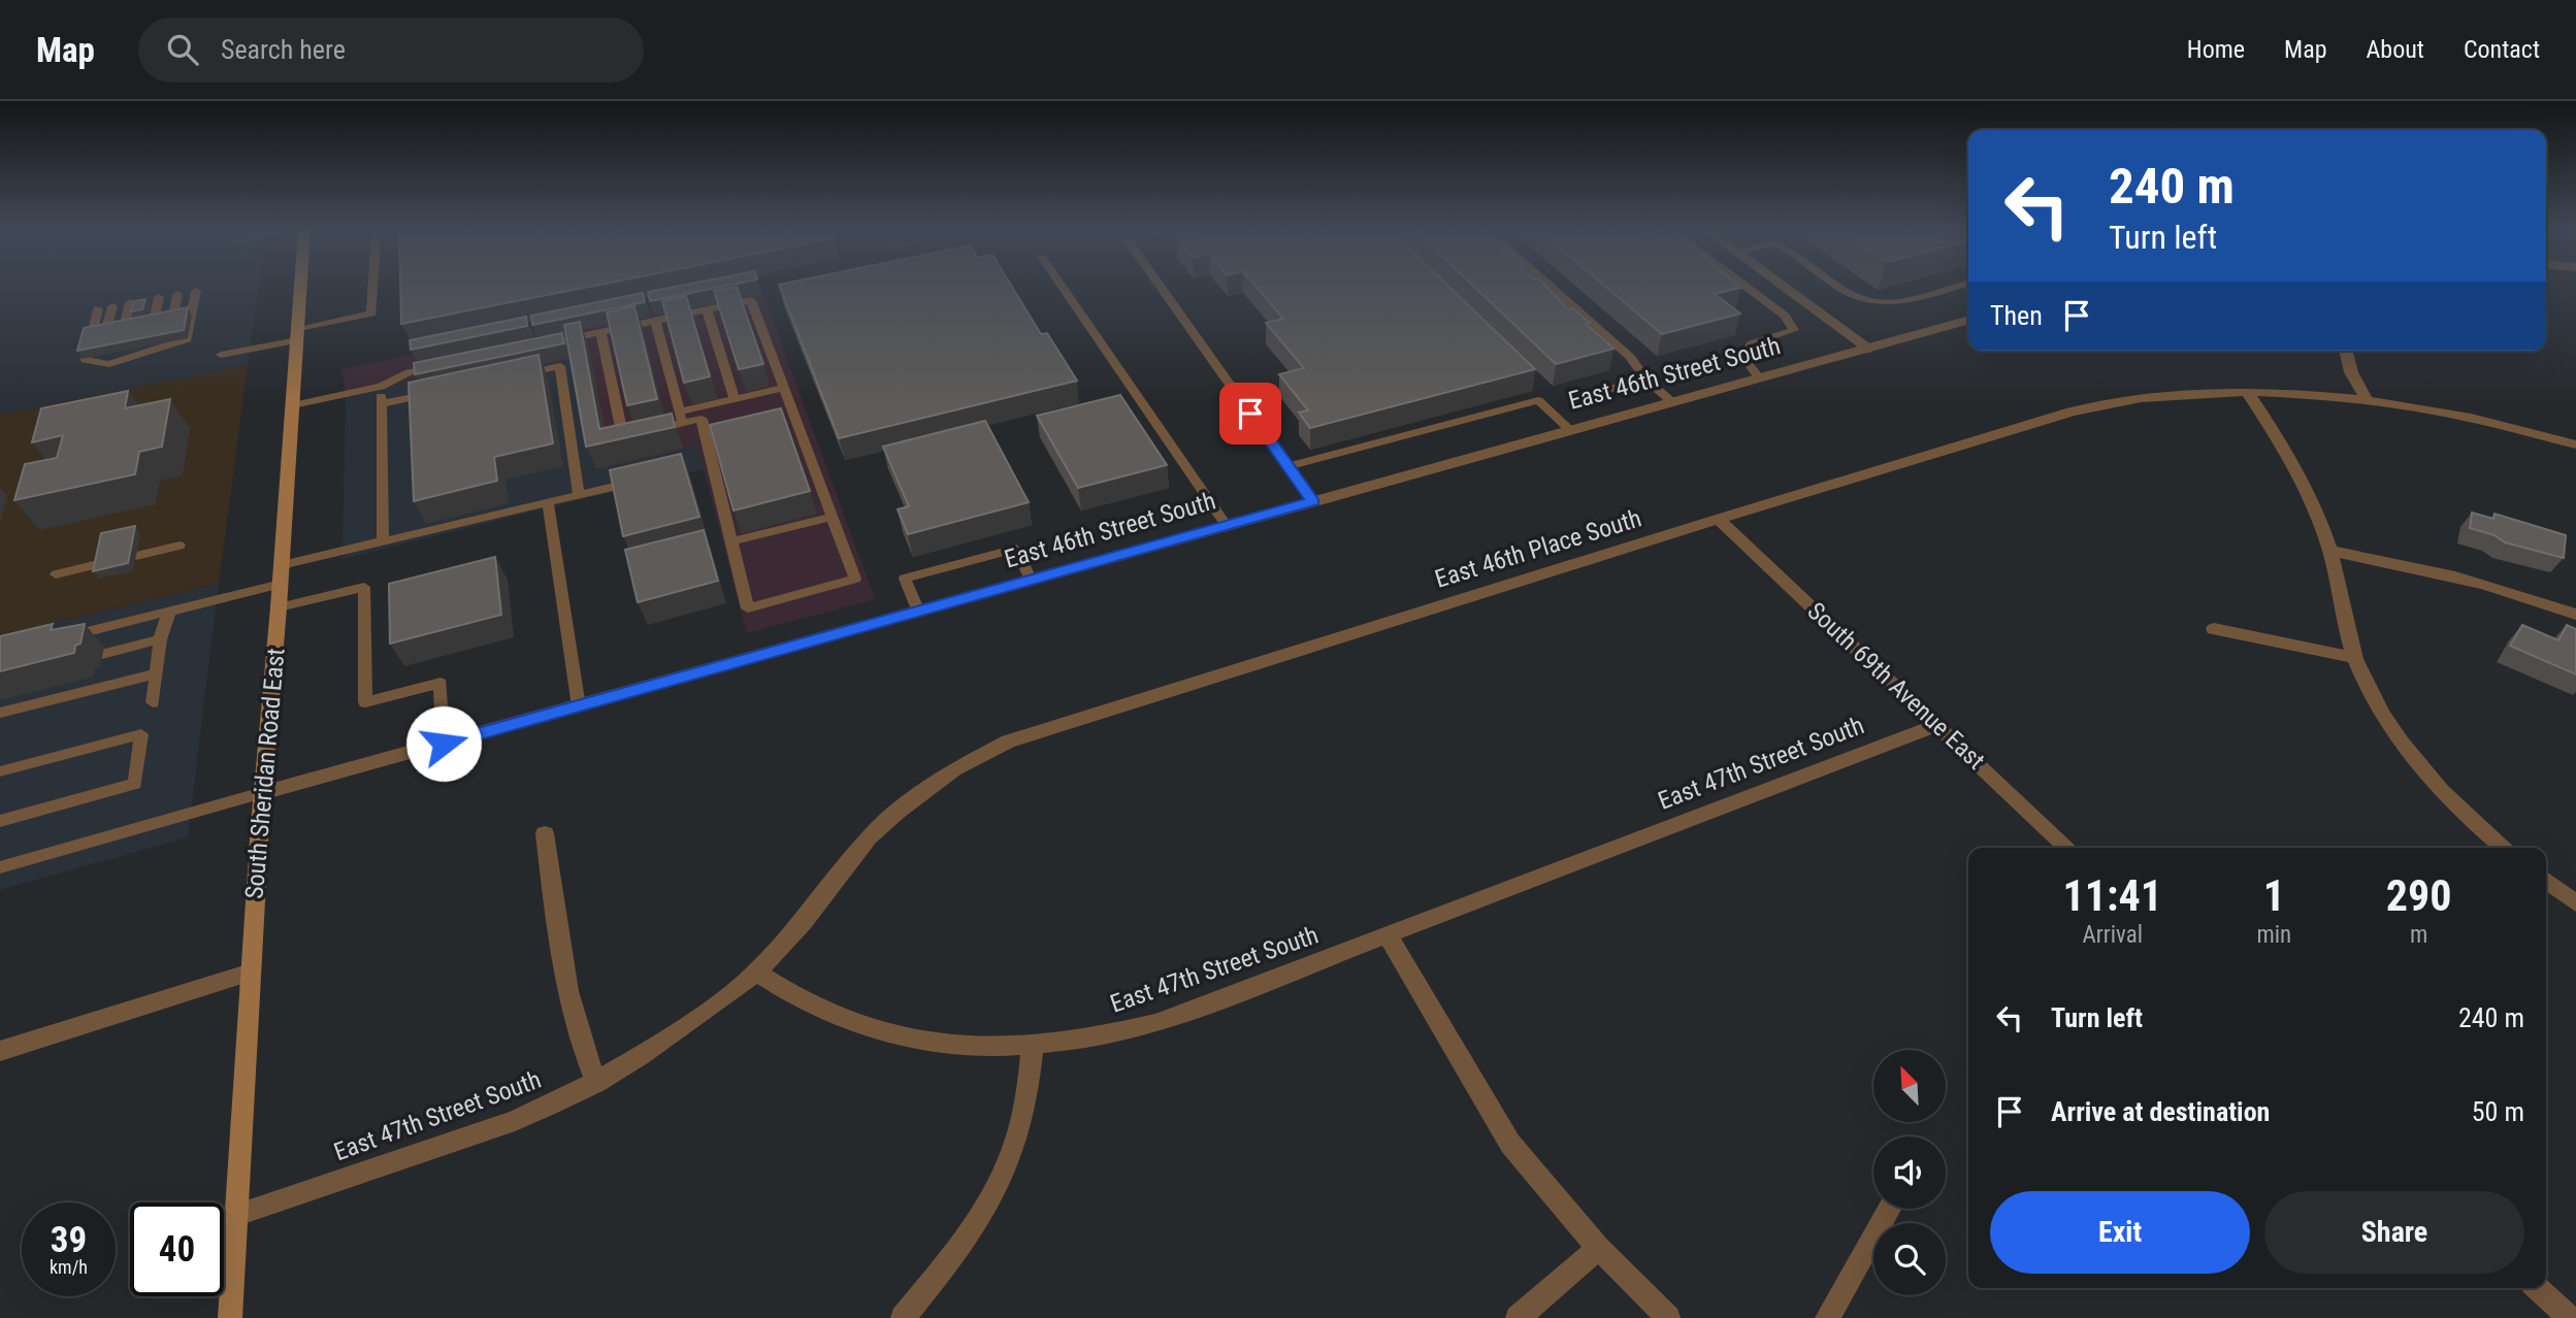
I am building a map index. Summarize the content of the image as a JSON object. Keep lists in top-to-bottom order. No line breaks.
{"streets":{"main road":["South Sheridan Road East"],"street":["East 46th Street South","East 46th Place South","South 69th Avenue East","East 47th Street South"]},"crossings":[["East 46th Street South","South Sheridan Road East"],["East 46th Place South","South 69th Avenue East"],["East 46th Place South","East 47th Street South"],["South 69th Avenue East","East 47th Street South"],["East 47th Street South","South Sheridan Road East"]],"north":"top left","page":{"header":"Map","search":"Search here","nav":["Home","Map","About","Contact"],"turn":["240 m","Turn left"],"then":"Then","eta":["11:41","Arrival","1","min","290","m"],"list":[{"name":"Turn left","value":"240 m"},{"name":"Arrive at destination","value":"50 m"}],"buttons":["Exit","Share"],"speed":"39 km/h","limit":"40"}}
